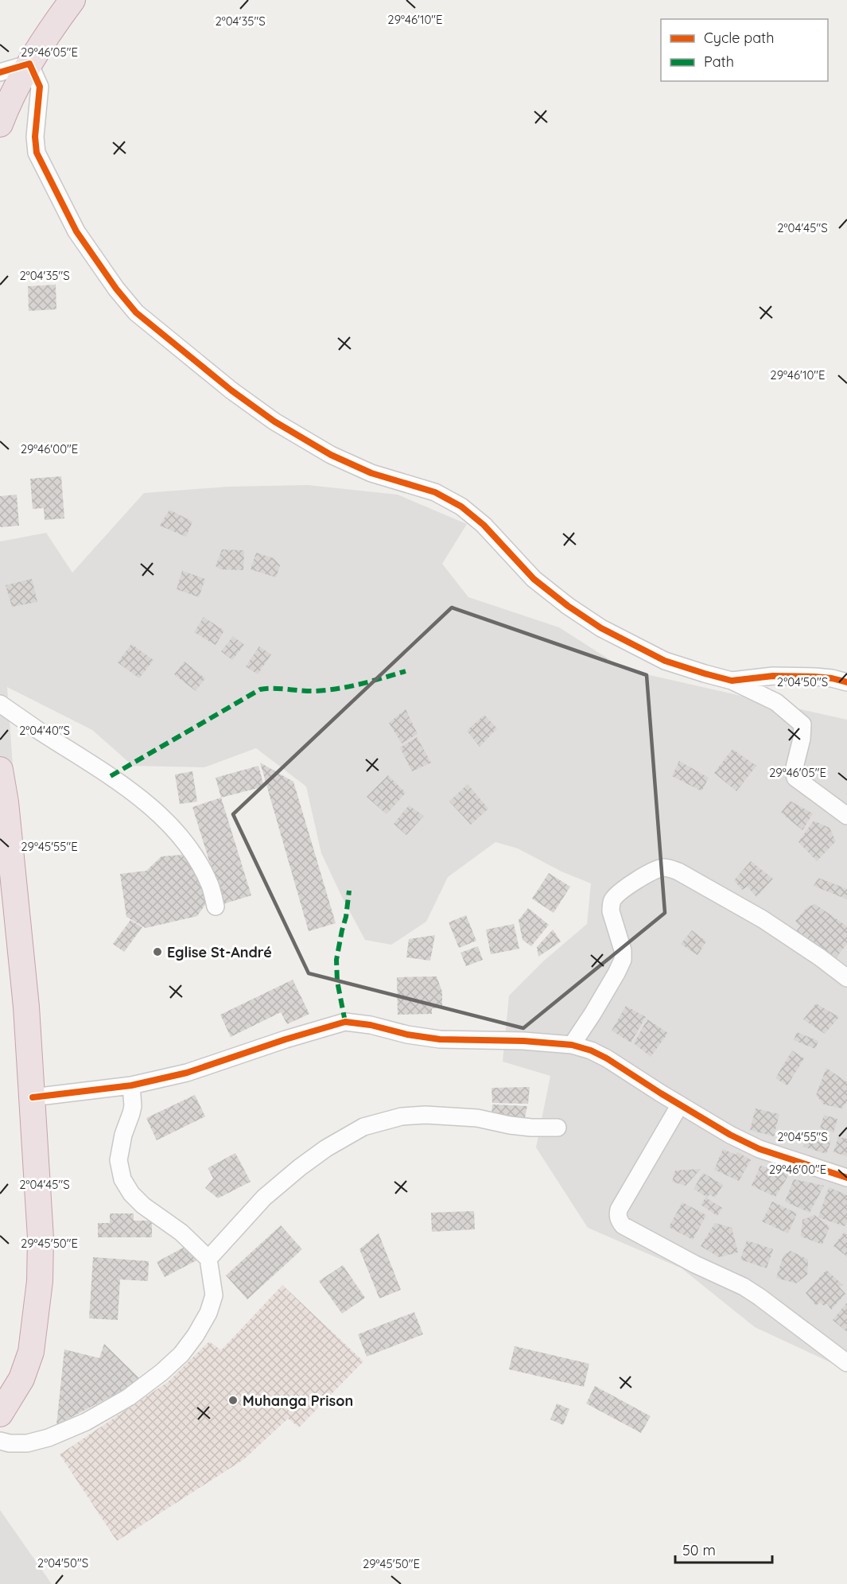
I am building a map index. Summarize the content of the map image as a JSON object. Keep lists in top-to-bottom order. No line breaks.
{"places":["Eglise St-André","Muhanga Prison"],"legend":["Cycle path","Path"],"scale_bar":"50 m","coordinates":["29°46'10\"E","2°04'35\"S","29°46'05\"E","2°04'45\"S","29°46'00\"E","2°04'50\"S","2°04'40\"S","29°45'55\"E","2°04'55\"S","29°45'50\"E"]}
